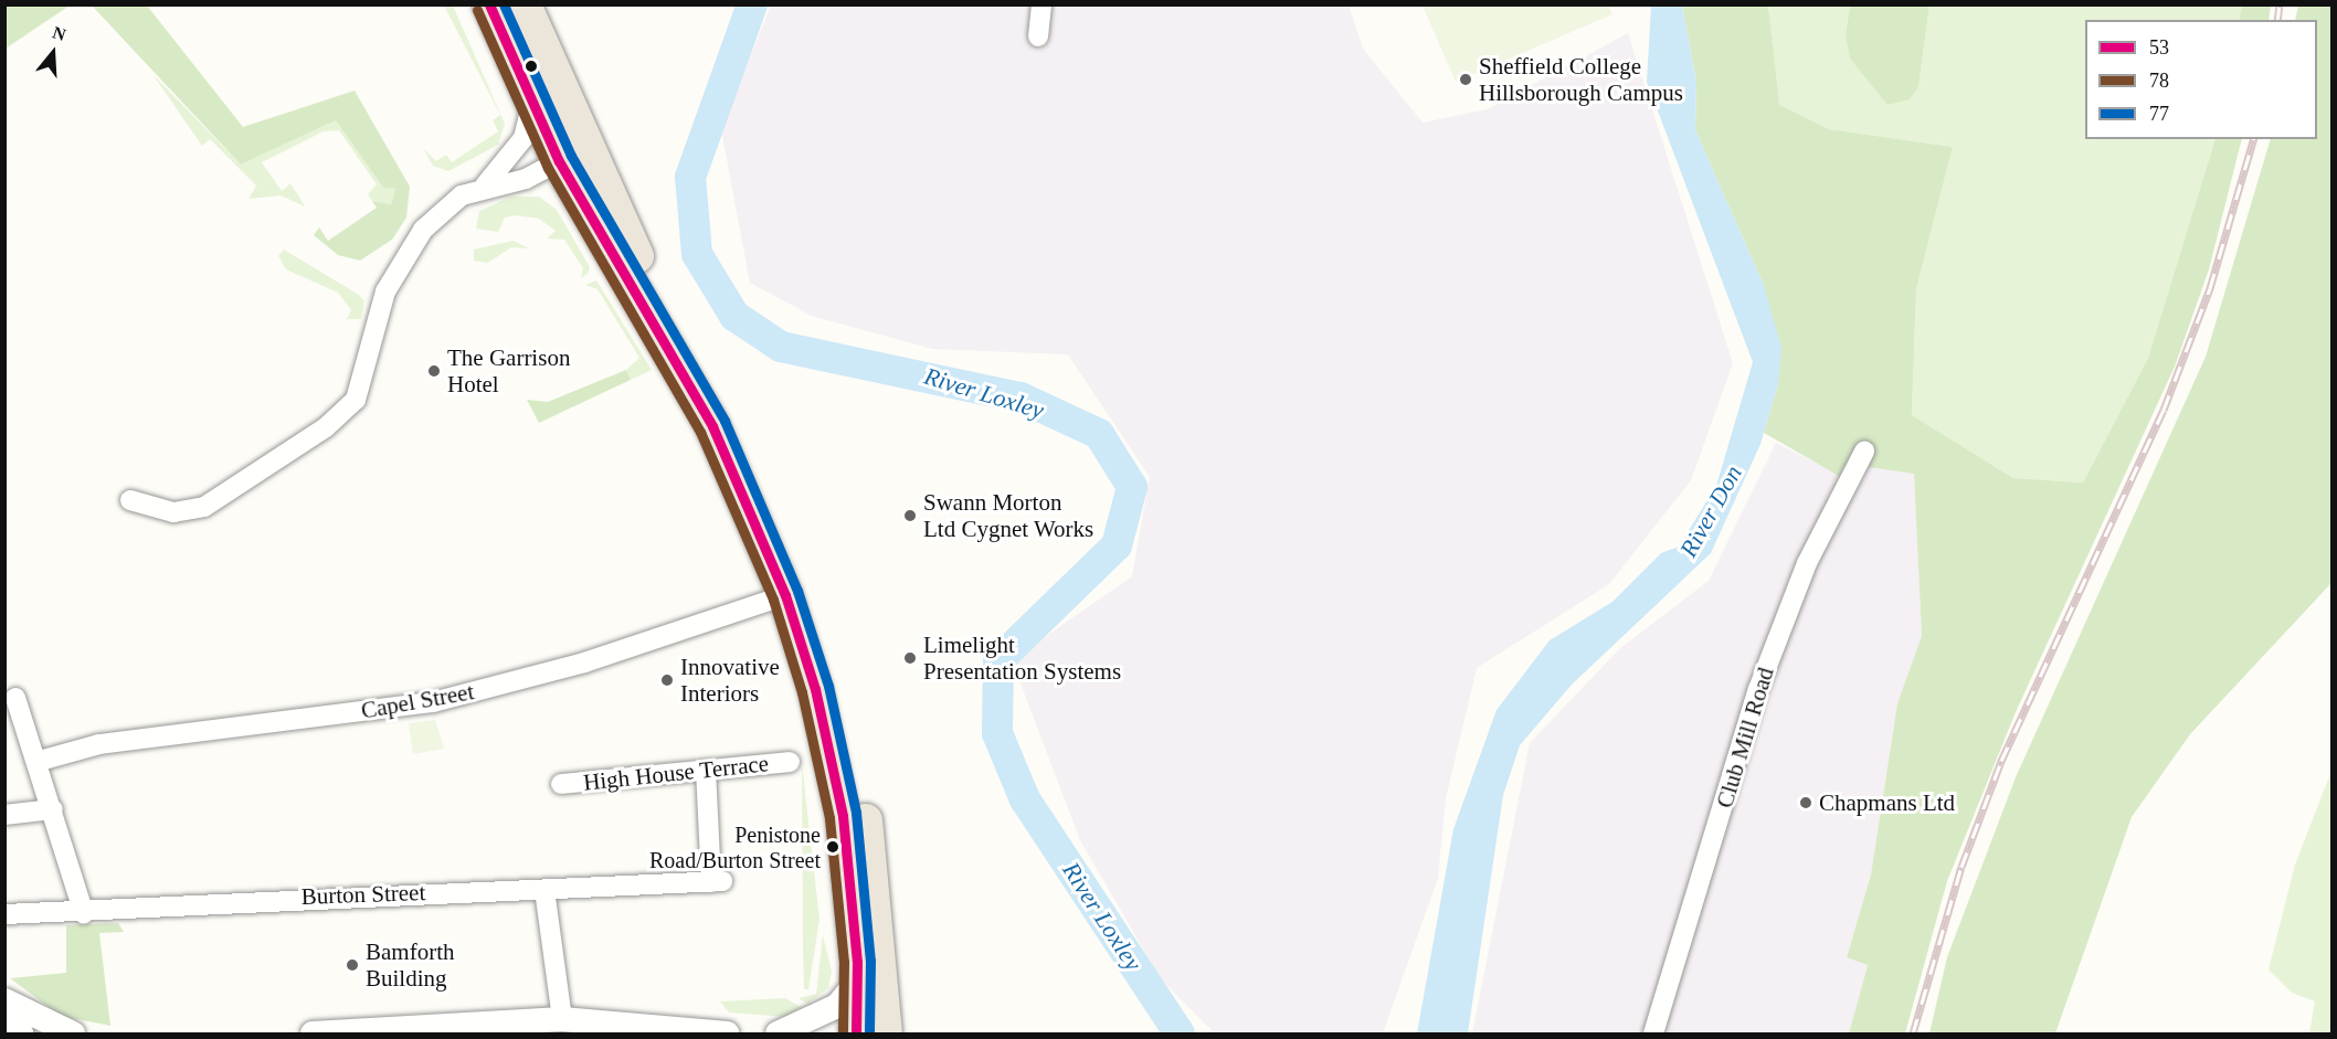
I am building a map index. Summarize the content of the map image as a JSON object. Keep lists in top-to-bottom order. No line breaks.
{"streets":{"street":["Capel Street","Club Mill Road","High House Terrace","Burton Street"]},"crossings":[["High House Terrace","Burton Street"]],"water":["River Loxley","River Don"],"places":["Sheffield College Hillsborough Campus","The Garrison Hotel","Swann Morton Ltd Cygnet Works","Limelight Presentation Systems","Innovative Interiors","Chapmans Ltd","Penistone Road/Burton Street","Bamforth Building"],"lines":["transit line 53","transit line 77","transit line 78"],"legend":["53","78","77"],"north":"top"}
